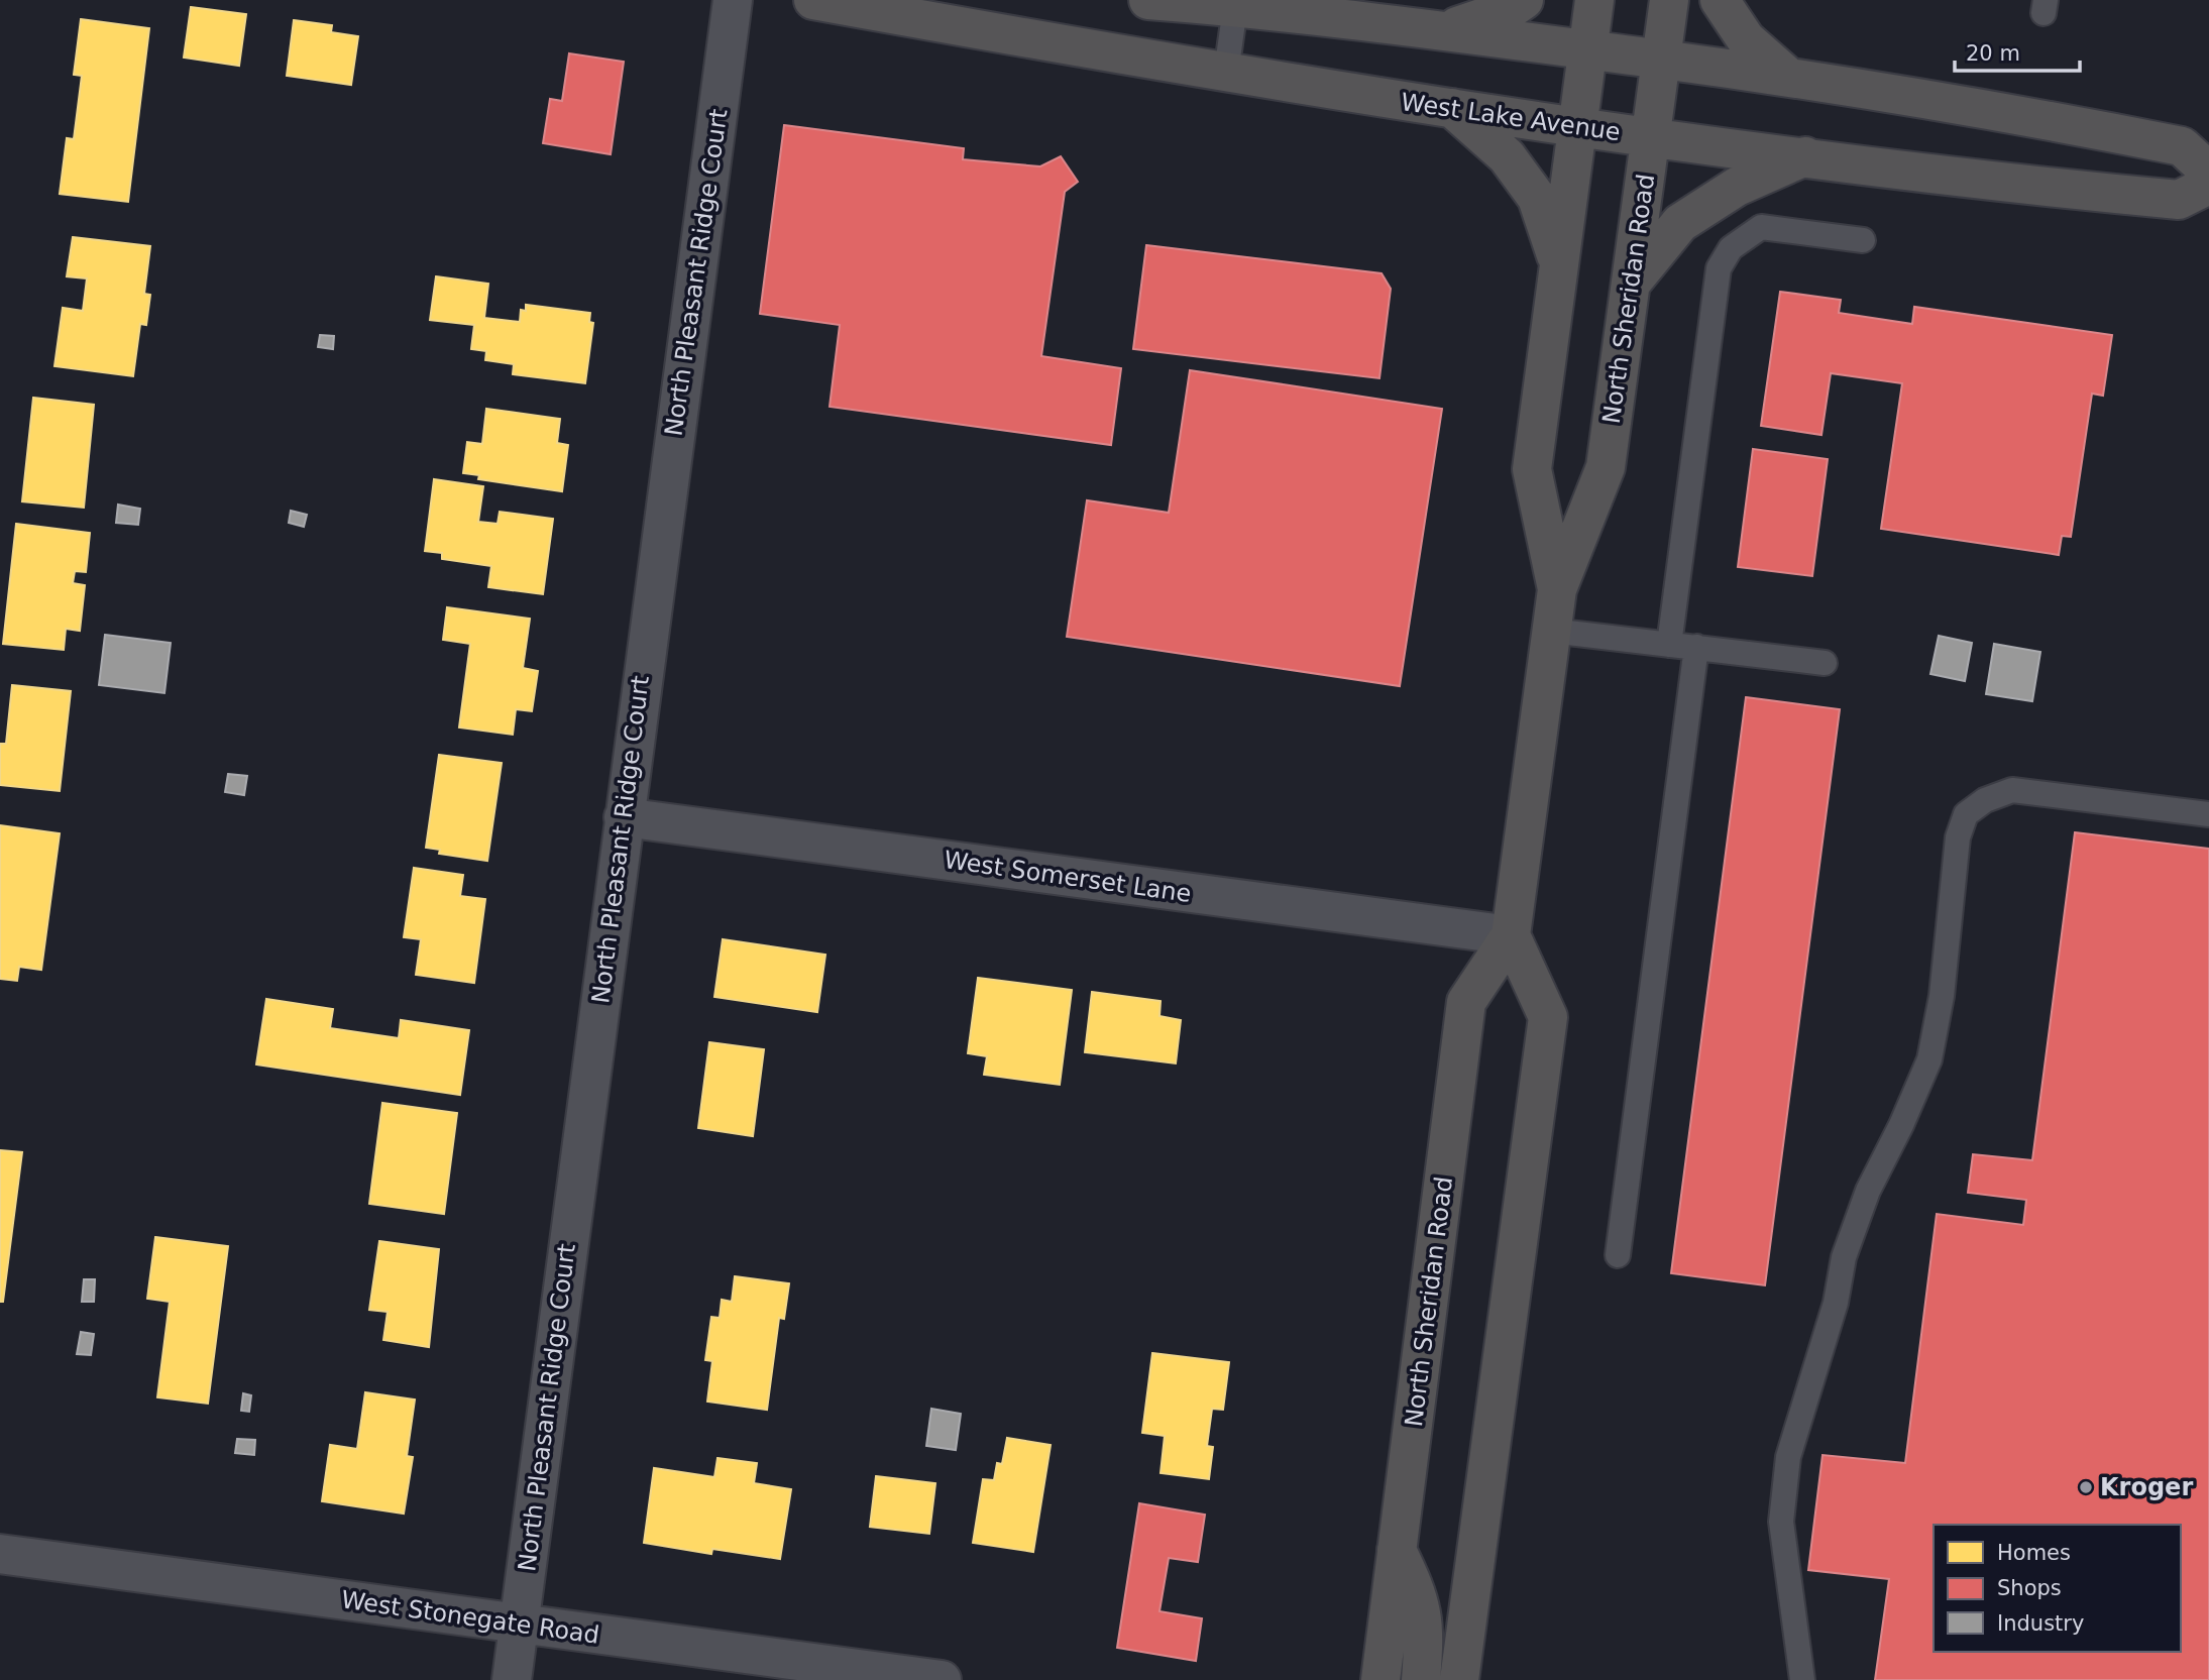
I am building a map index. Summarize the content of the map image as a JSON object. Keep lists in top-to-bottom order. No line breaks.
{"streets":{"main road":["West Lake Avenue","North Sheridan Road"],"street":["North Pleasant Ridge Court","West Somerset Lane","West Stonegate Road"]},"crossings":[["West Lake Avenue","North Sheridan Road"],["North Pleasant Ridge Court","West Somerset Lane"],["North Pleasant Ridge Court","West Stonegate Road"],["North Sheridan Road","West Somerset Lane"]],"places":["Kroger"],"legend":["Homes","Shops","Industry"],"scale_bar":"20 m"}
